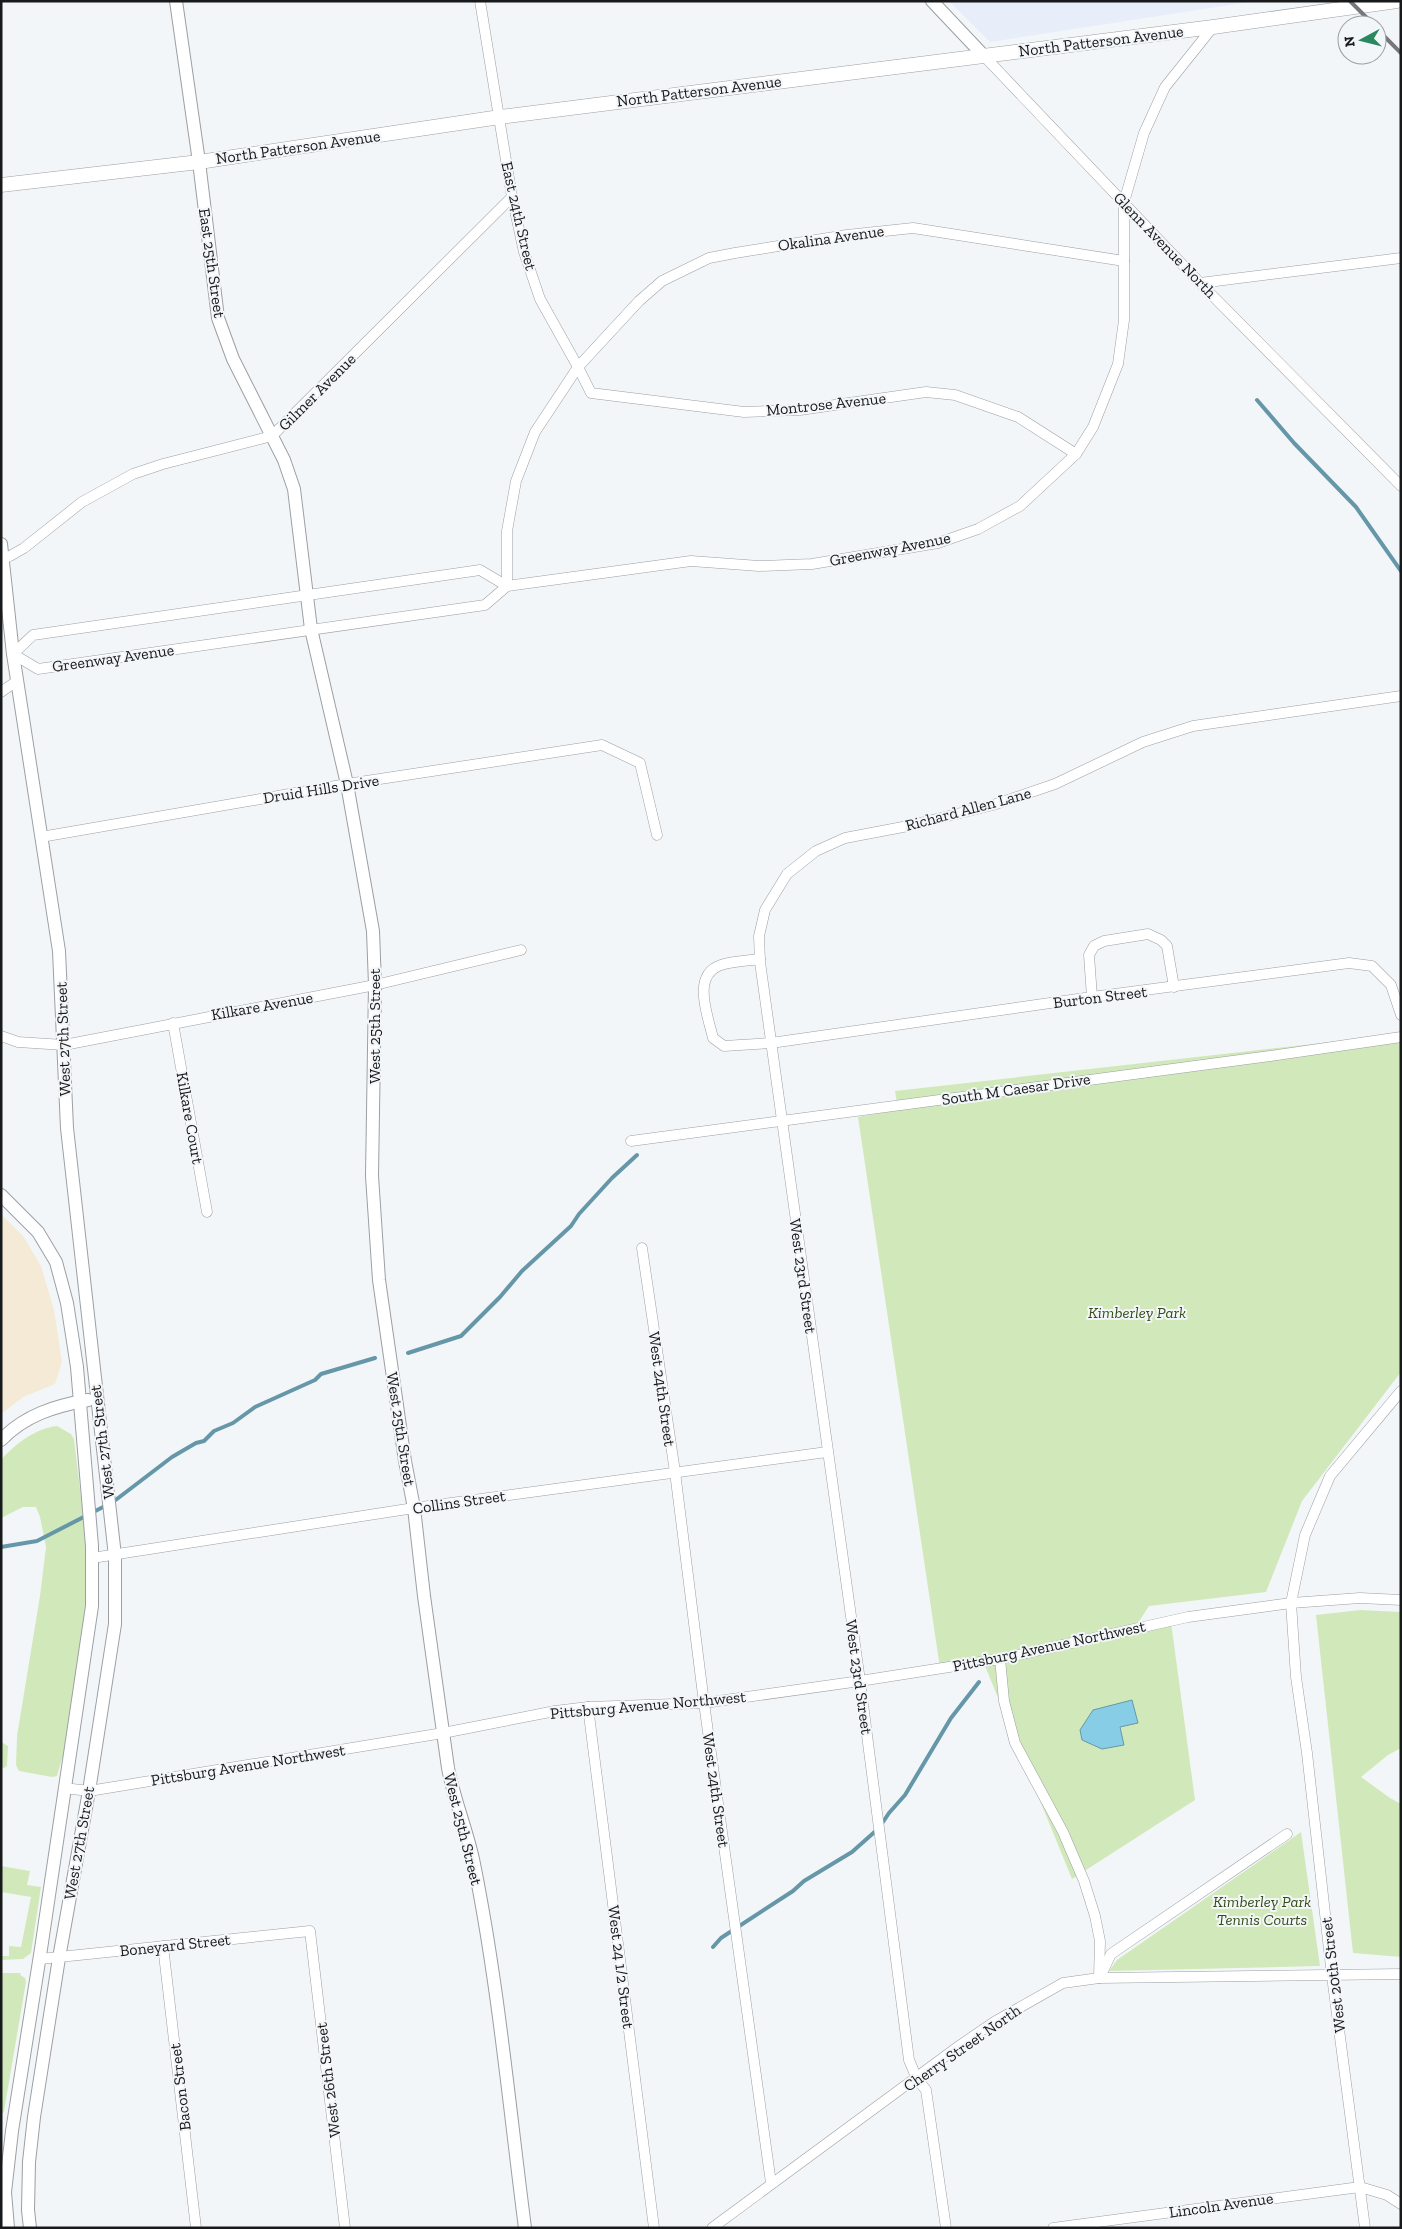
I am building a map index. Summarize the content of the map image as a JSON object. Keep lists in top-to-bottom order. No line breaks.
{"streets":{"main road":["North Patterson Avenue"],"street":["East 24th Street","Okalina Avenue","Glenn Avenue North","East 25th Street","Gilmer Avenue","Montrose Avenue","Greenway Avenue","Druid Hills Drive","Richard Allen Lane","Burton Street","Kilkare Avenue","West 25th Street","West 27th Street","South M Caesar Drive","Kilkare Court","West 23rd Street","West 24th Street","Collins Street","Pittsburg Avenue Northwest","Boneyard Street","West 24 1/2 Street","West 20th Street","Cherry Street North","West 26th Street","Bacon Street","Lincoln Avenue"]},"crossings":[["North Patterson Avenue","East 24th Street"],["North Patterson Avenue","Glenn Avenue North"],["North Patterson Avenue","East 25th Street"],["North Patterson Avenue","Greenway Avenue"],["East 24th Street","Okalina Avenue"],["East 24th Street","Gilmer Avenue"],["East 24th Street","Montrose Avenue"],["Okalina Avenue","Montrose Avenue"],["Okalina Avenue","Greenway Avenue"],["Glenn Avenue North","Greenway Avenue"],["East 25th Street","Gilmer Avenue"],["East 25th Street","Greenway Avenue"],["East 25th Street","West 25th Street"],["Gilmer Avenue","West 27th Street"],["Montrose Avenue","Greenway Avenue"],["Greenway Avenue","West 25th Street"],["Greenway Avenue","West 27th Street"],["Druid Hills Drive","West 25th Street"],["Druid Hills Drive","West 27th Street"],["Richard Allen Lane","Burton Street"],["Richard Allen Lane","South M Caesar Drive"],["Richard Allen Lane","West 23rd Street"],["Kilkare Avenue","West 25th Street"],["Kilkare Avenue","West 27th Street"],["Kilkare Avenue","Kilkare Court"],["West 25th Street","Collins Street"],["West 25th Street","Pittsburg Avenue Northwest"],["West 27th Street","Collins Street"],["West 27th Street","Pittsburg Avenue Northwest"],["West 27th Street","Boneyard Street"],["South M Caesar Drive","West 23rd Street"],["West 23rd Street","Collins Street"],["West 23rd Street","Pittsburg Avenue Northwest"],["West 23rd Street","Cherry Street North"],["West 24th Street","Collins Street"],["West 24th Street","Pittsburg Avenue Northwest"],["West 24th Street","Cherry Street North"],["Pittsburg Avenue Northwest","West 24 1/2 Street"],["Pittsburg Avenue Northwest","West 20th Street"],["Boneyard Street","West 26th Street"],["Boneyard Street","Bacon Street"],["West 20th Street","Cherry Street North"],["West 20th Street","Lincoln Avenue"]],"parks":["Kimberley Park","Kimberley Park Tennis Courts"],"north":"left"}
